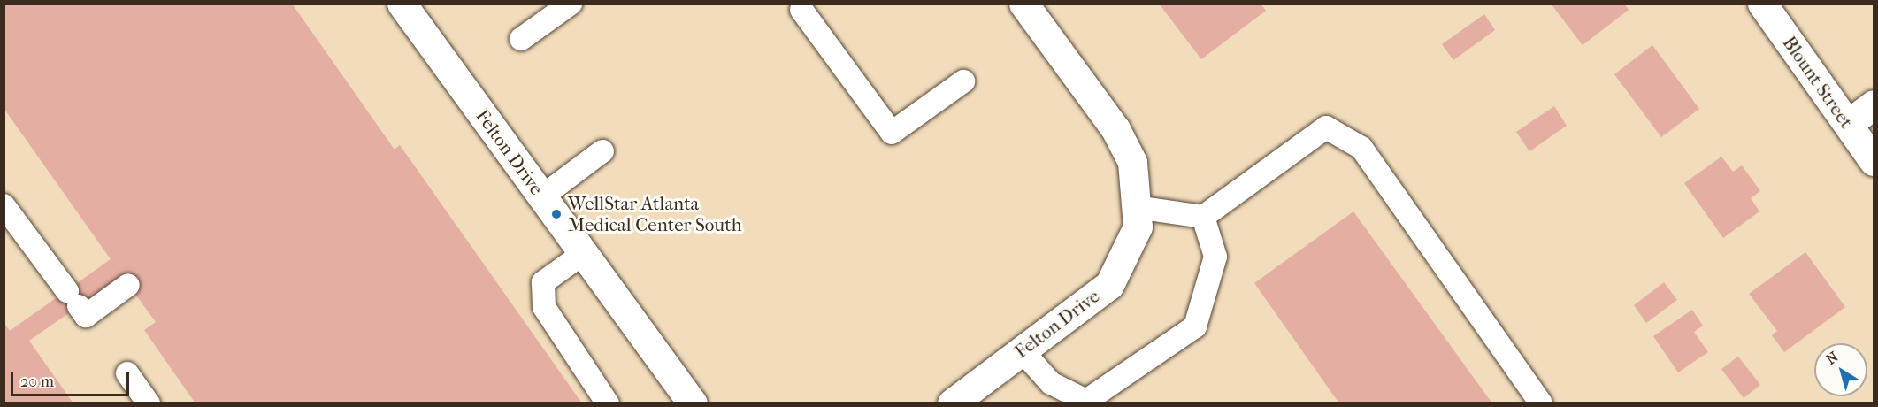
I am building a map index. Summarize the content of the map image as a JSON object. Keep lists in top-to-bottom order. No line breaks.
{"streets":{"street":["Blount Street","Felton Drive"]},"places":["WellStar Atlanta Medical Center South"],"scale_bar":"20 m","north":"top left"}
